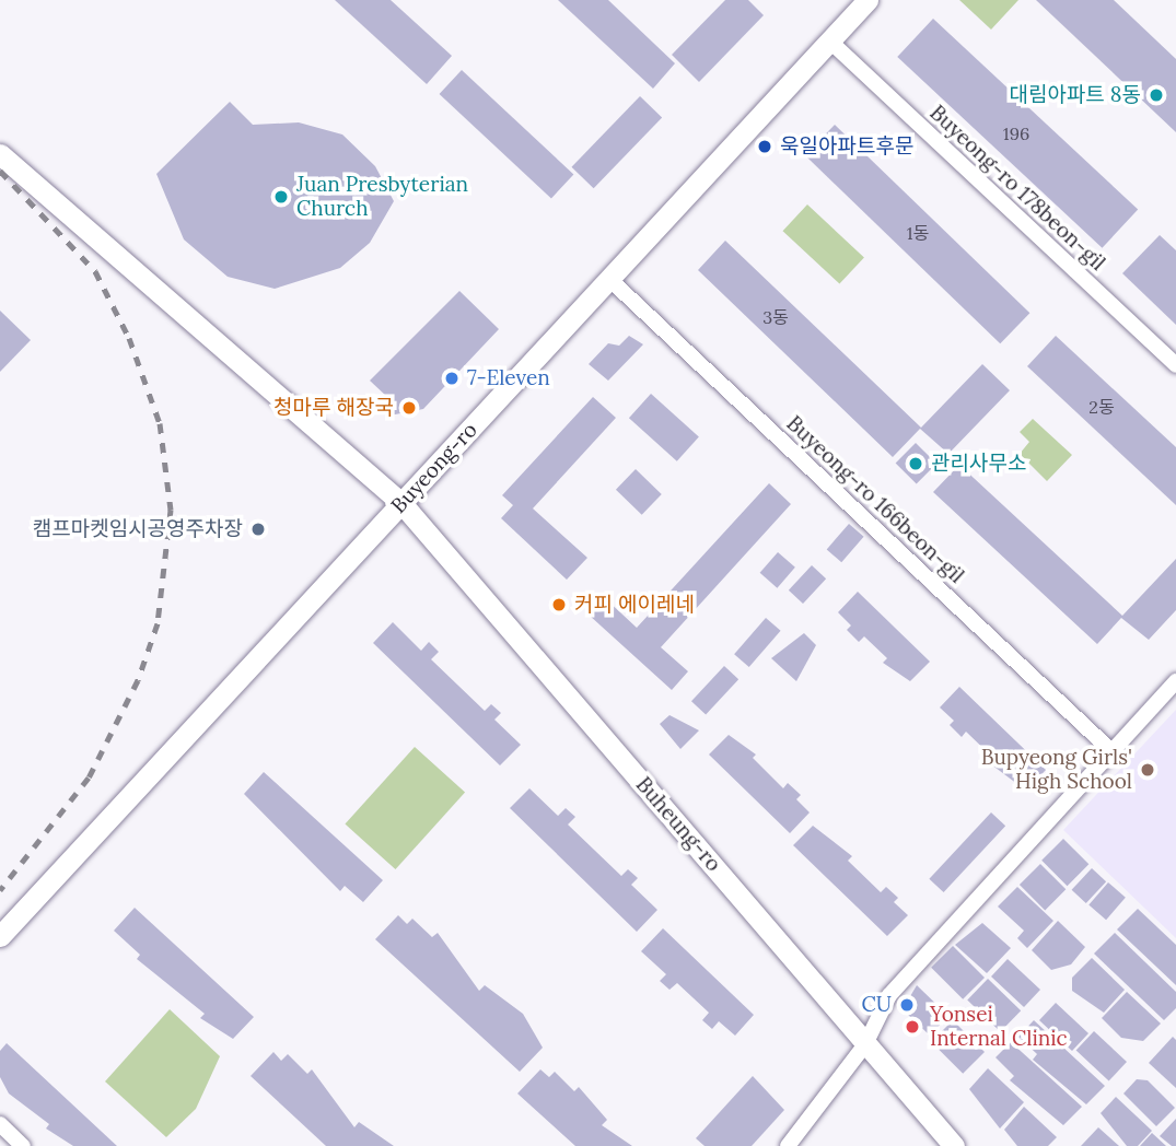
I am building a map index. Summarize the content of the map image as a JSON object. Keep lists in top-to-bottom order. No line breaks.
{"streets":{"main road":["Buyeong-ro","Buheung-ro"],"street":["Buyeong-ro 178beon-gil","Buyeong-ro 166beon-gil"]},"crossings":[["Buyeong-ro 178beon-gil","Buyeong-ro"],["Buyeong-ro","Buyeong-ro 166beon-gil"],["Buyeong-ro","Buheung-ro"]],"places":["대림아파트 8동","욱일아파트후문","Juan Presbyterian Church","7-Eleven","청마루 해장국","관리사무소","캠프마켓임시공영주차장","커피 에이레네","Bupyeong Girls' High School","CU","Yonsei Internal Clinic"],"house_numbers":["196","1동","3동","2동"]}
